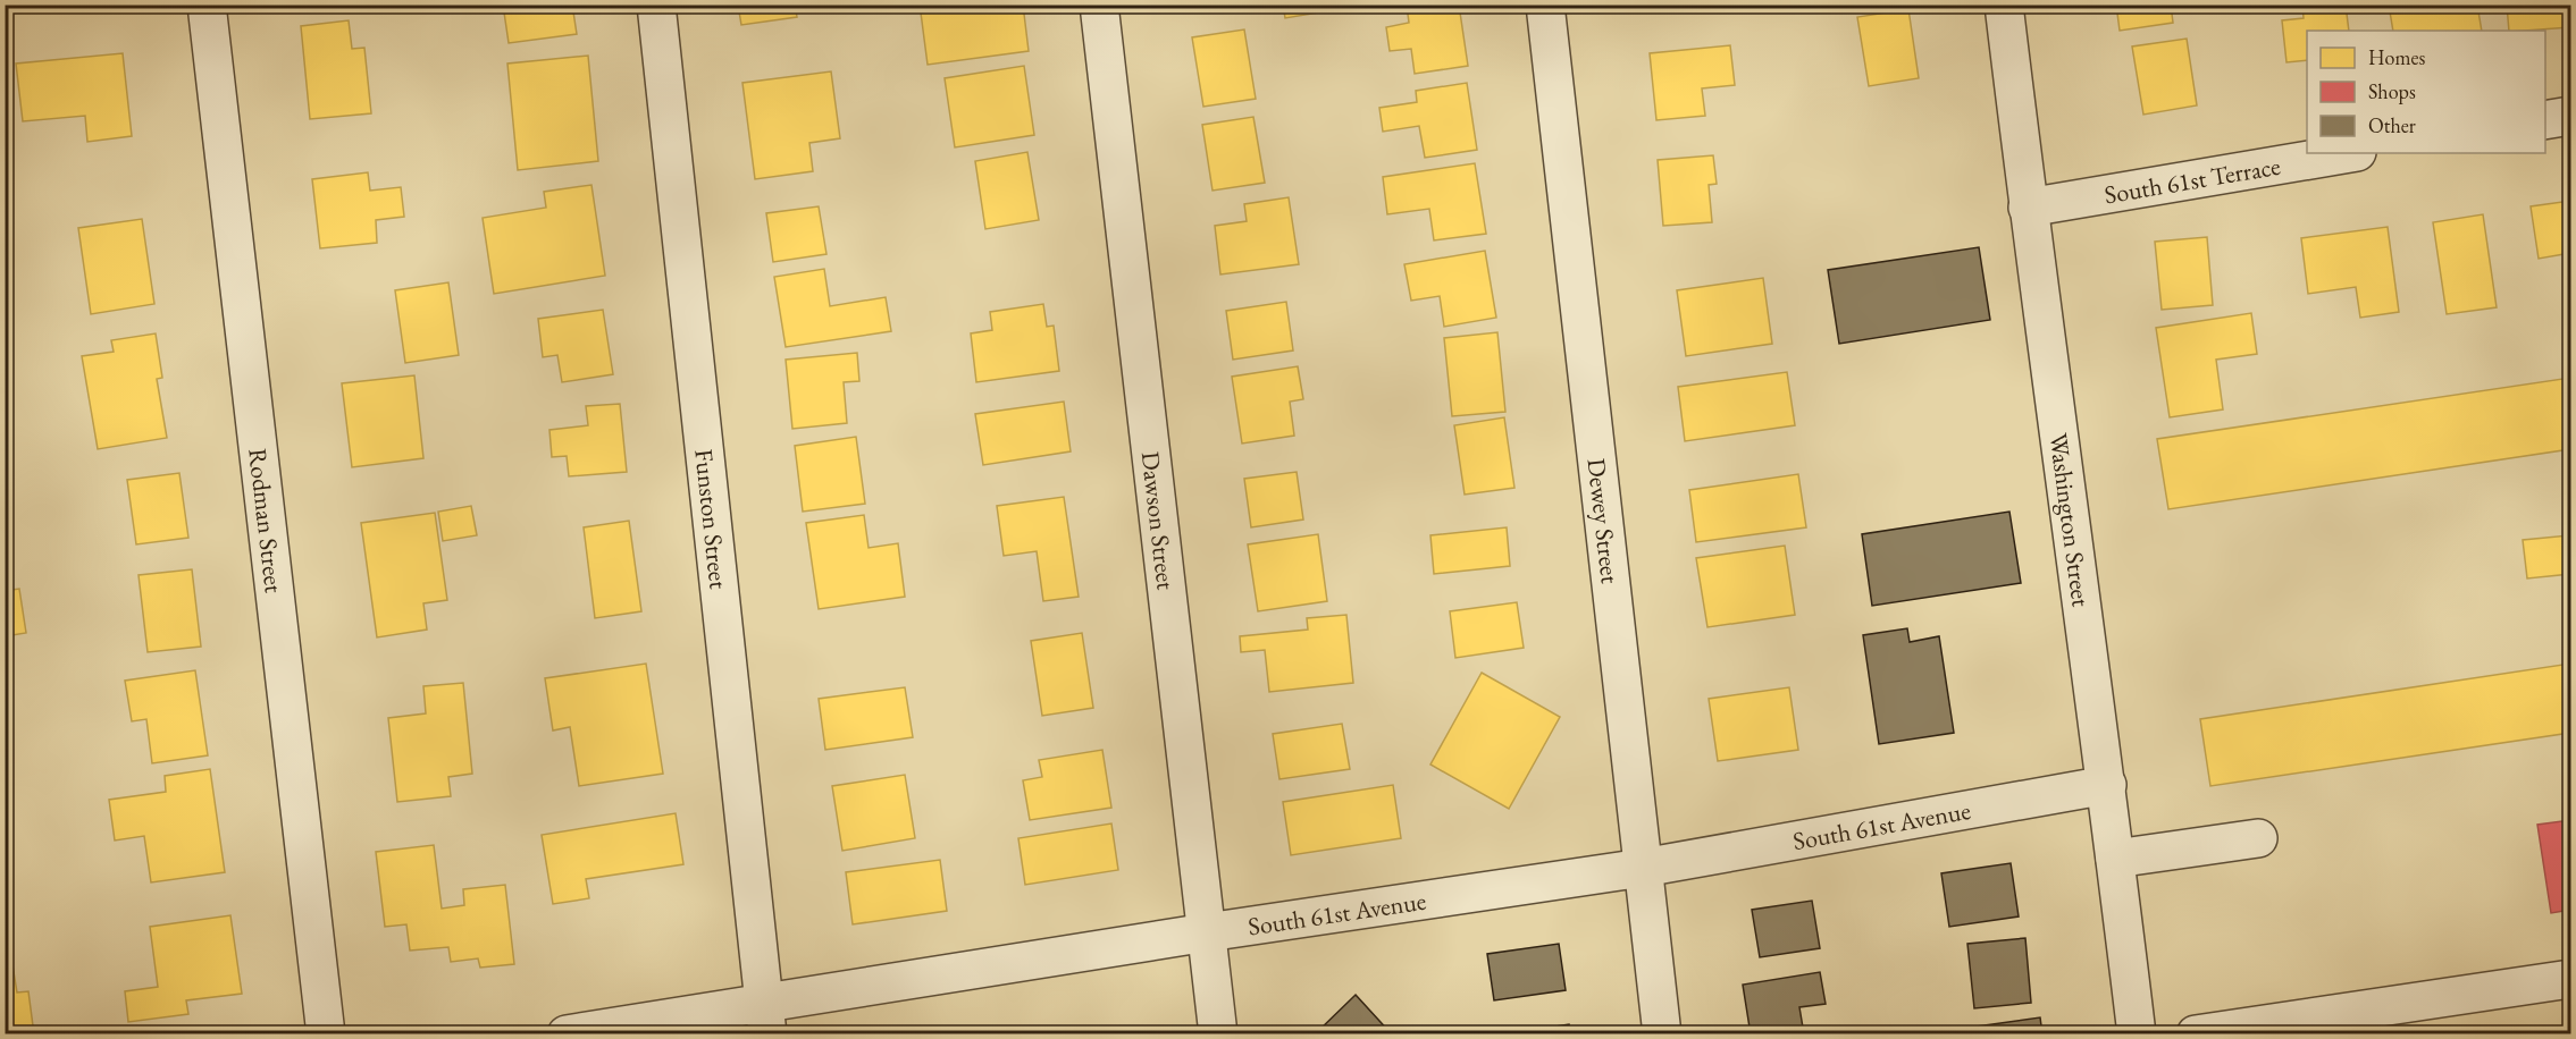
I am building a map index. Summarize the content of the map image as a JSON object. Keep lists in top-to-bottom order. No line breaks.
{"streets":{"street":["South 61st Terrace","Rodman Street","Funston Street","Dawson Street","Dewey Street","Washington Street","South 61st Avenue"]},"crossings":[["South 61st Terrace","Washington Street"],["Funston Street","South 61st Avenue"],["Dawson Street","South 61st Avenue"],["Dewey Street","South 61st Avenue"],["Washington Street","South 61st Avenue"]],"legend":["Homes","Shops","Other"]}
